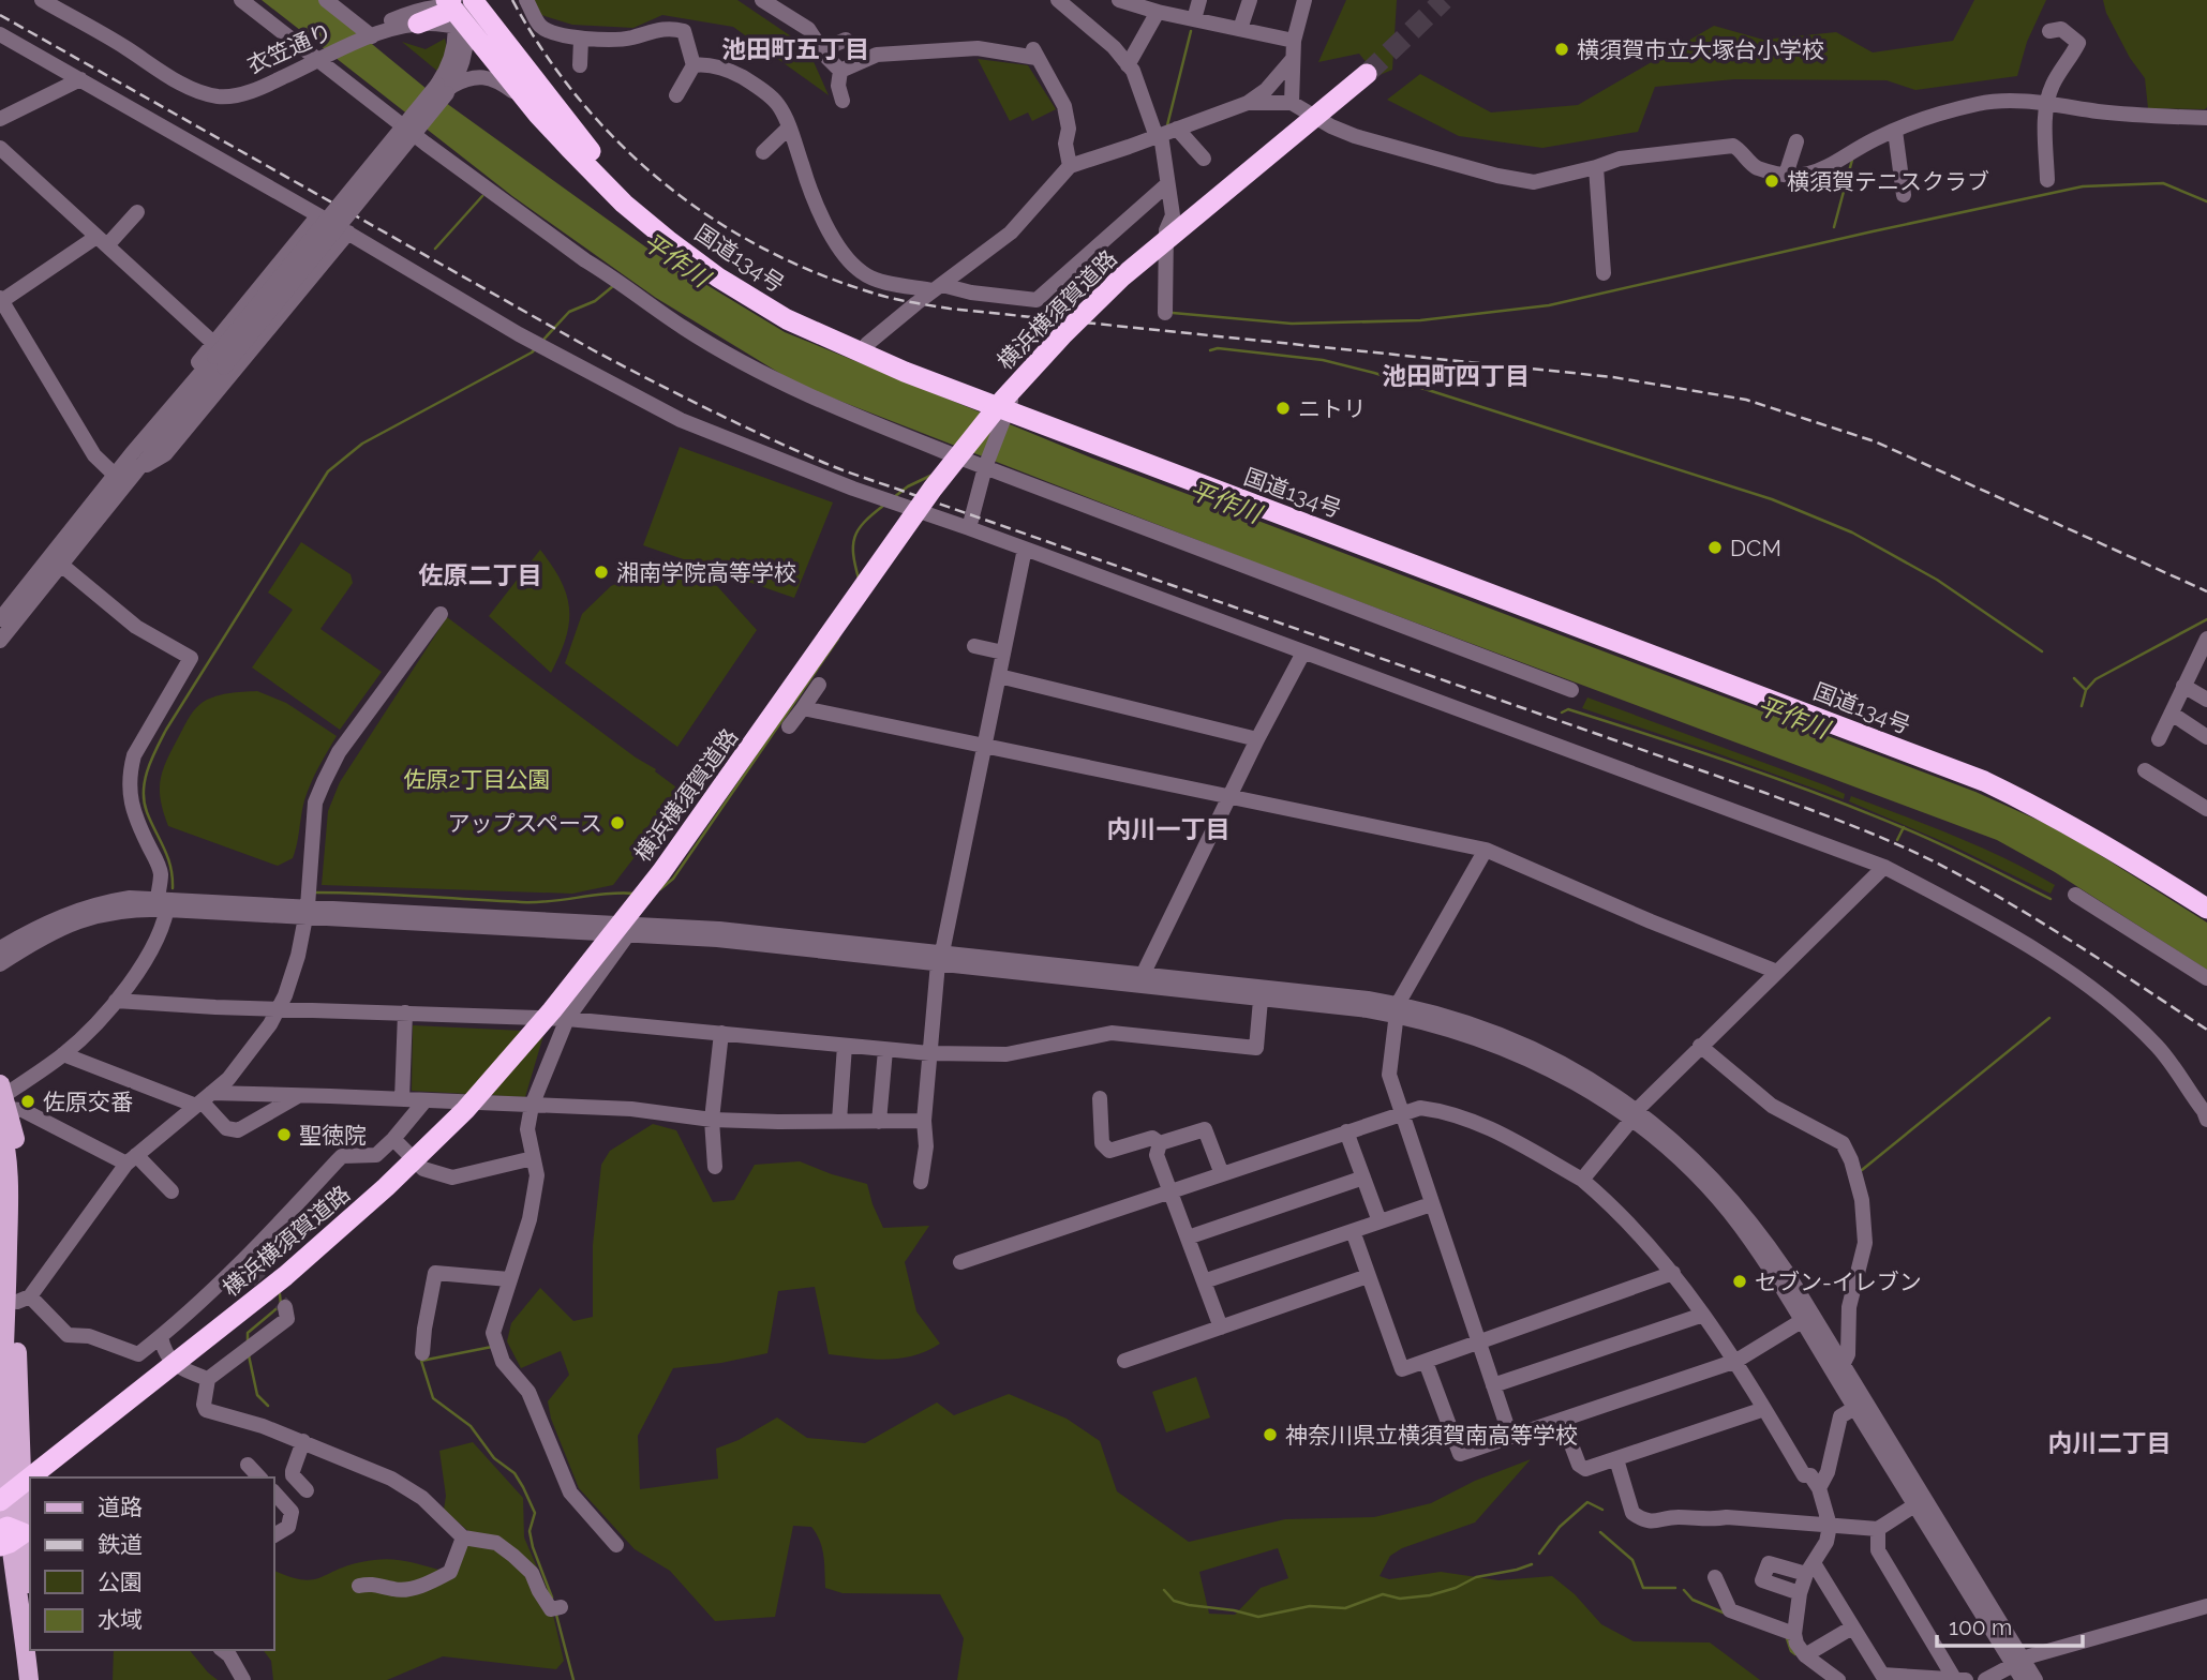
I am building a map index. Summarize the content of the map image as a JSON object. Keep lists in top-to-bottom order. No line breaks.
{"streets":{"highway":["国道134号","横浜横須賀道路"],"street":["衣笠通り"]},"crossings":[["衣笠通り","国道134号"]],"districts":["池田町五丁目","池田町四丁目","佐原二丁目","内川一丁目","内川二丁目"],"water":["平作川"],"parks":["佐原2丁目公園"],"places":["横須賀市立大塚台小学校","横須賀テニスクラブ","ニトリ","DCM","湘南学院高等学校","アップスペース","佐原交番","聖徳院","セブン-イレブン","神奈川県立横須賀南高等学校"],"legend":["道路","鉄道","公園","水域"],"scale_bar":"100 m"}
